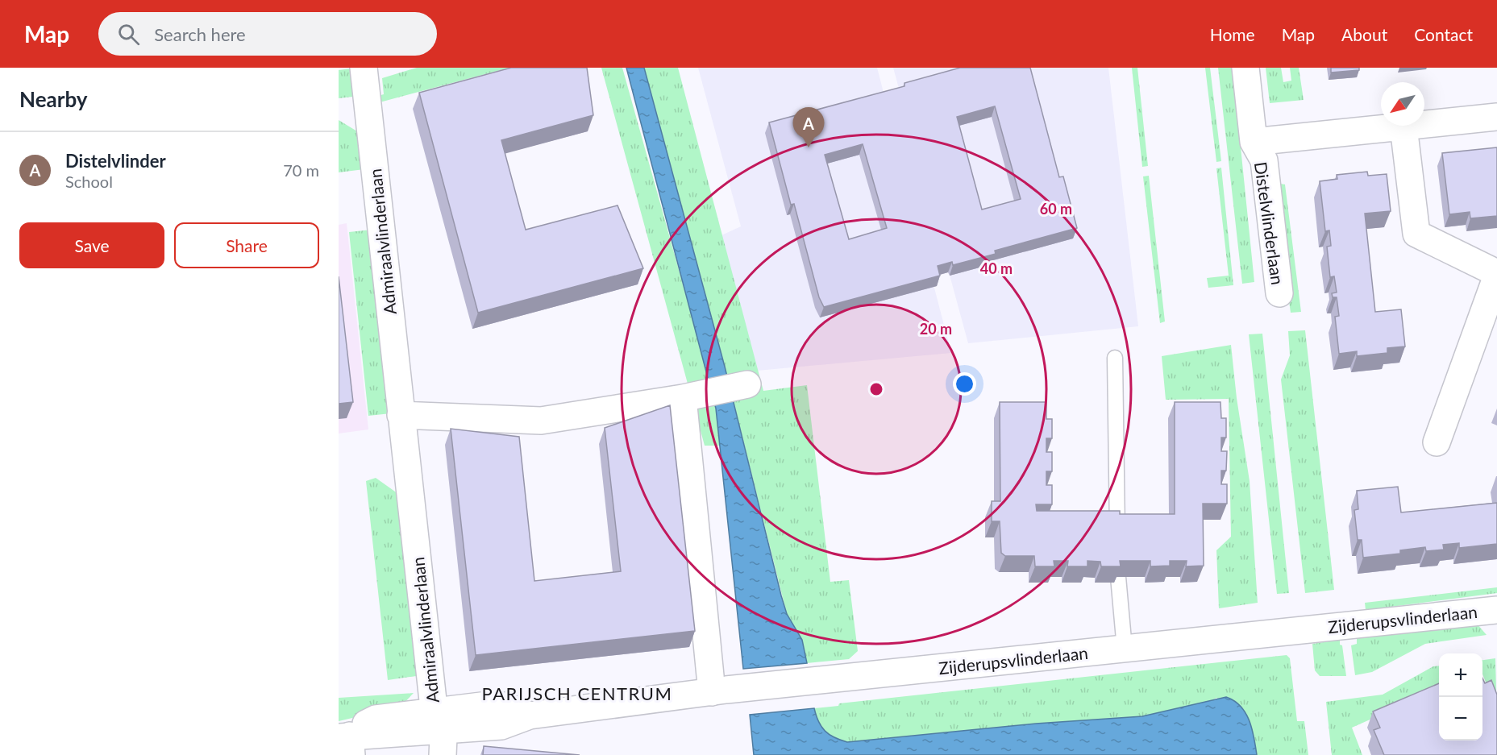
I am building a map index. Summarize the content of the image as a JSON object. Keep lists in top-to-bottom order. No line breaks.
{"streets":{"street":["Distelvlinderlaan","Admiraalvlinderlaan","Zijderupsvlinderlaan"]},"crossings":[["Admiraalvlinderlaan","Zijderupsvlinderlaan"]],"districts":["PARIJSCH CENTRUM"],"north":"bottom left","page":{"header":"Map","search":"Search here","nav":["Home","Map","About","Contact"],"heading":"Nearby","pins":"A","list":[{"mark":"A","name":"Distelvlinder","note":"School","value":"70 m"}],"buttons":["Save","Share"],"map_buttons":["+","−"]},"rings":["60 m","40 m","20 m"]}
